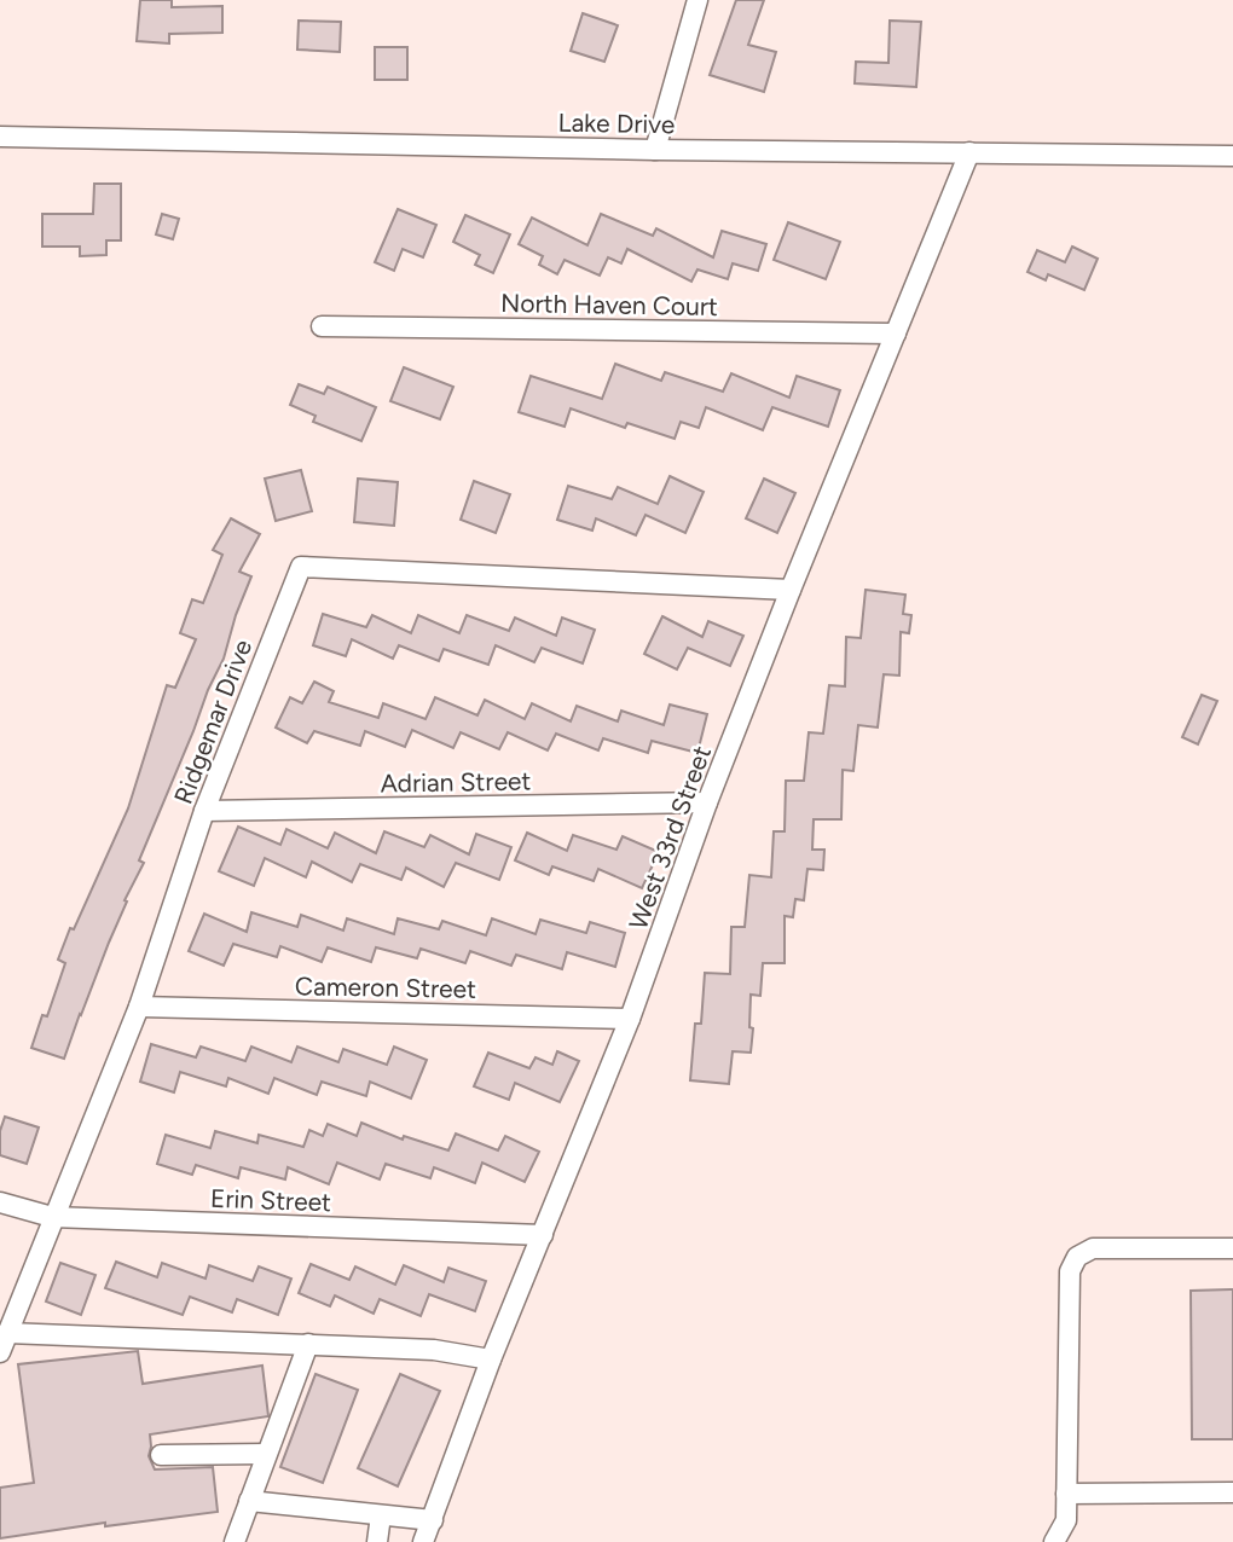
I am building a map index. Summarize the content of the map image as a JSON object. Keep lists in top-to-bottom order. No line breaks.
{"streets":{"street":["Lake Drive","North Haven Court","Ridgemar Drive","Adrian Street","West 33rd Street","Cameron Street","Erin Street"]},"crossings":[["Lake Drive","West 33rd Street"],["North Haven Court","West 33rd Street"],["Ridgemar Drive","Adrian Street"],["Ridgemar Drive","West 33rd Street"],["Ridgemar Drive","Cameron Street"],["Ridgemar Drive","Erin Street"],["Adrian Street","West 33rd Street"],["West 33rd Street","Cameron Street"],["West 33rd Street","Erin Street"]]}
